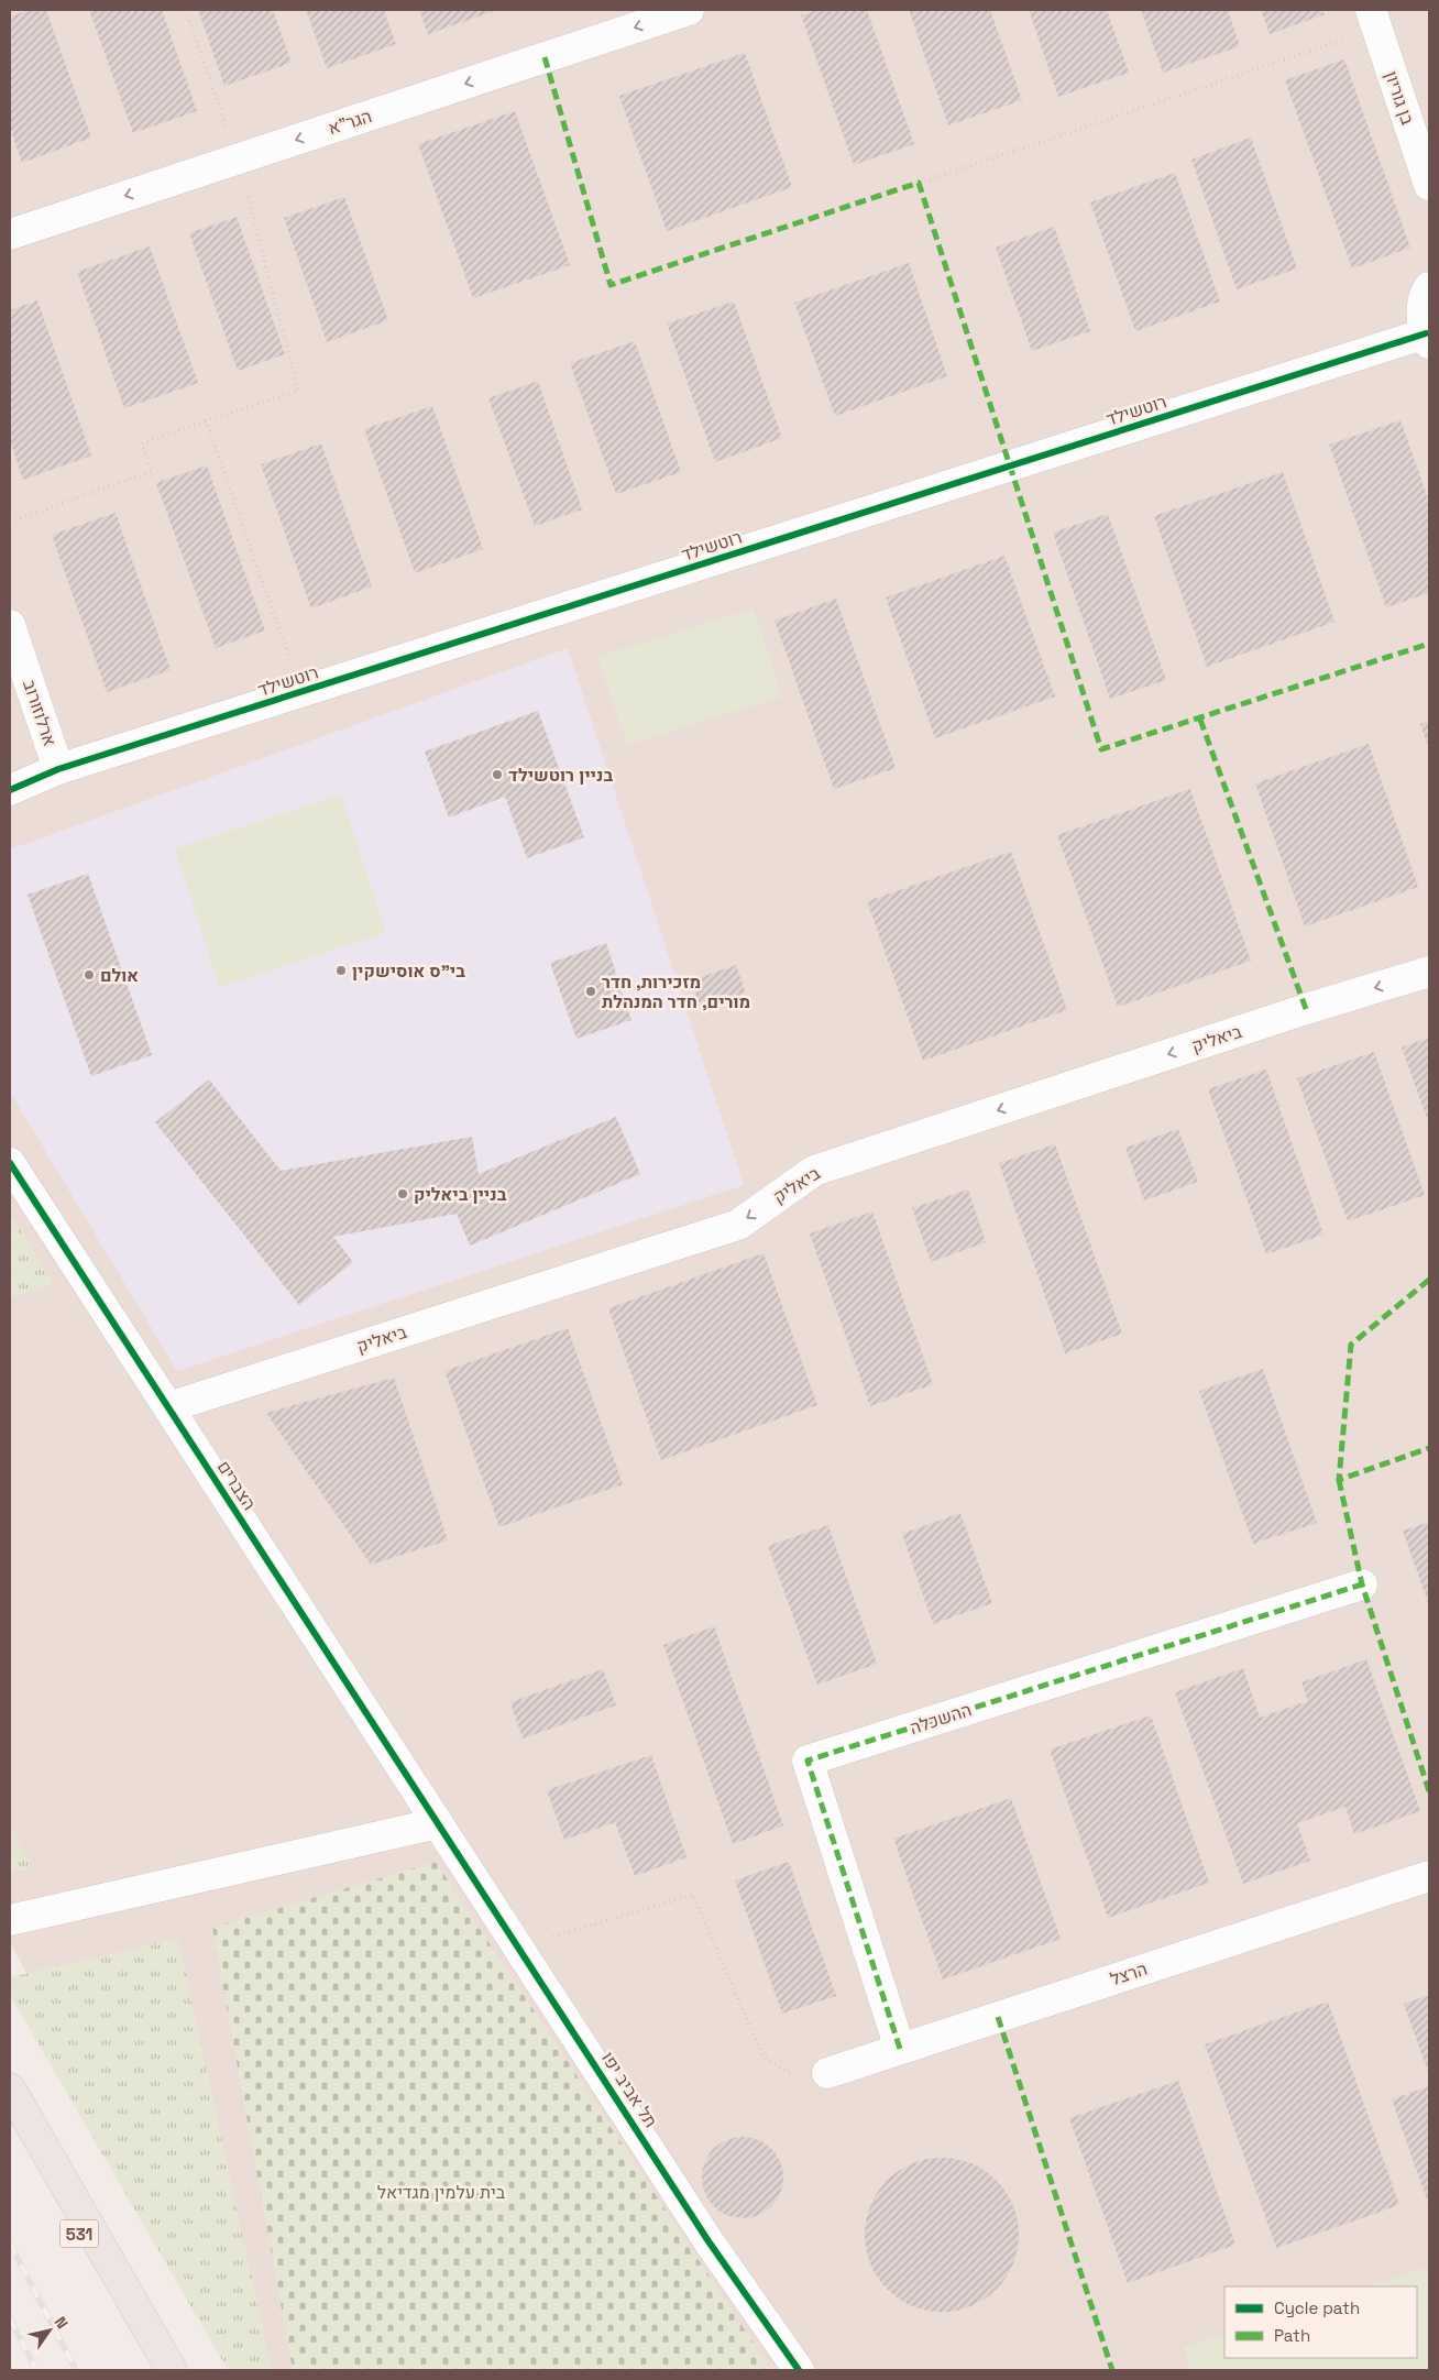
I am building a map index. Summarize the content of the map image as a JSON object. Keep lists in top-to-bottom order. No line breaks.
{"streets":{"highway":["531"],"street":["בן גוריון","הגר\"א","רוטשילד","ארלוזורוב","ביאליק","הצברים","ההשכלה","הרצל","תל אביב יפו"]},"crossings":[["רוטשילד","ארלוזורוב"],["ביאליק","הצברים"],["הצברים","תל אביב יפו"],["ההשכלה","הרצל"]],"one_way":["הגר\"א","ביאליק"],"parks":["בית עלמין מגדיאל"],"places":["בניין רוטשילד","בי\"ס אוסישקין","אולם","מזכירות, חדר מורים, חדר המנהלת","בניין ביאליק"],"legend":["Cycle path","Path"],"north":"top right"}
